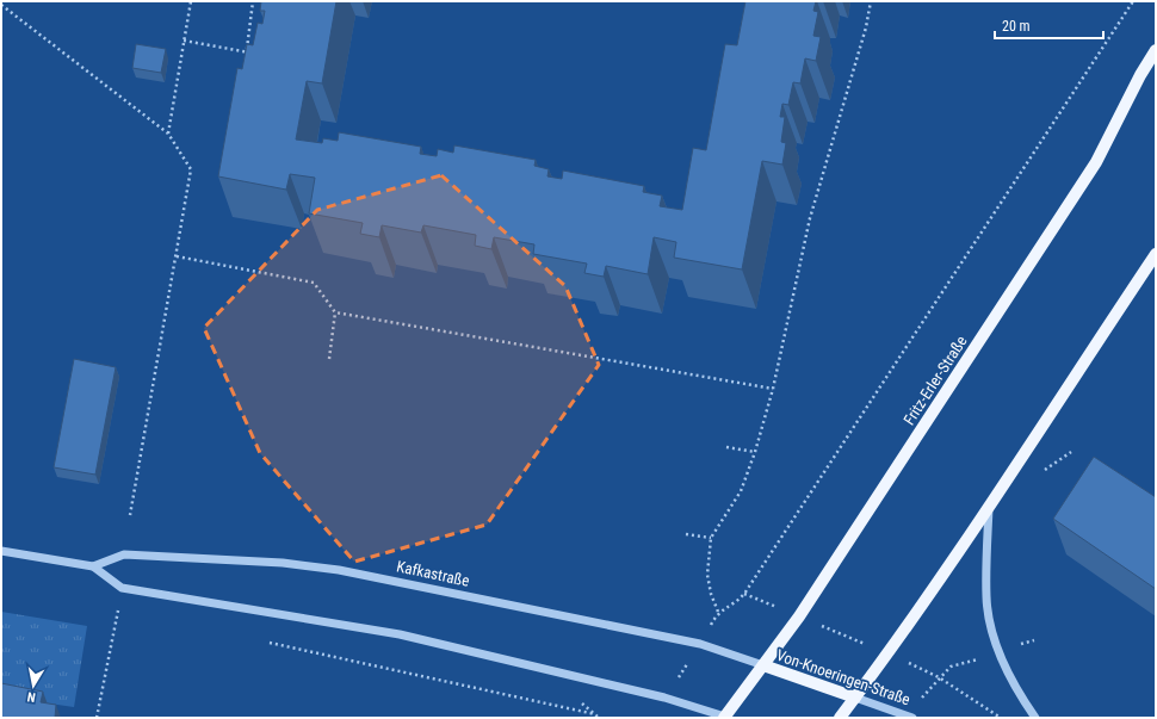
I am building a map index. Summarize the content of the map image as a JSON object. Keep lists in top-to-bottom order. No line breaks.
{"streets":{"main road":["Fritz-Erler-Straße","Von-Knoeringen-Straße"],"street":["Kafkastraße"]},"crossings":[["Fritz-Erler-Straße","Kafkastraße"],["Fritz-Erler-Straße","Von-Knoeringen-Straße"],["Kafkastraße","Von-Knoeringen-Straße"]],"scale_bar":"20 m","north":"bottom"}
